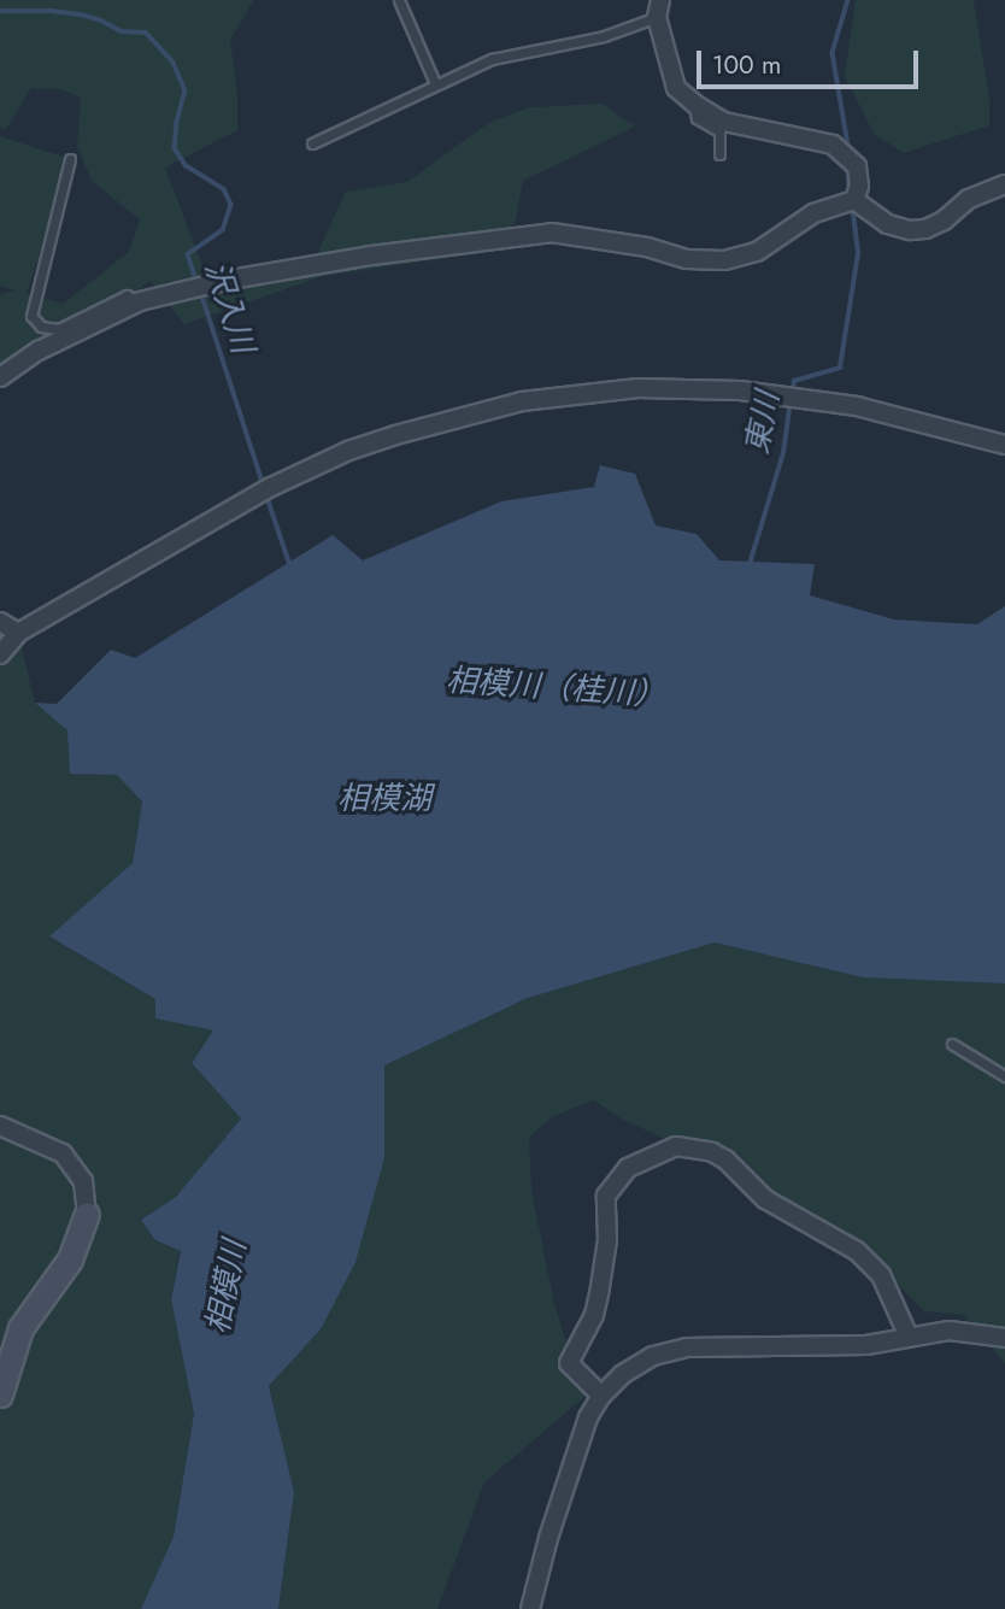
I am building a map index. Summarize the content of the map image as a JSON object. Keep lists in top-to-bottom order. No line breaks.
{"water":["沢入川","東川","相模川（桂川）","相模湖","相模川"],"scale_bar":"100 m"}
